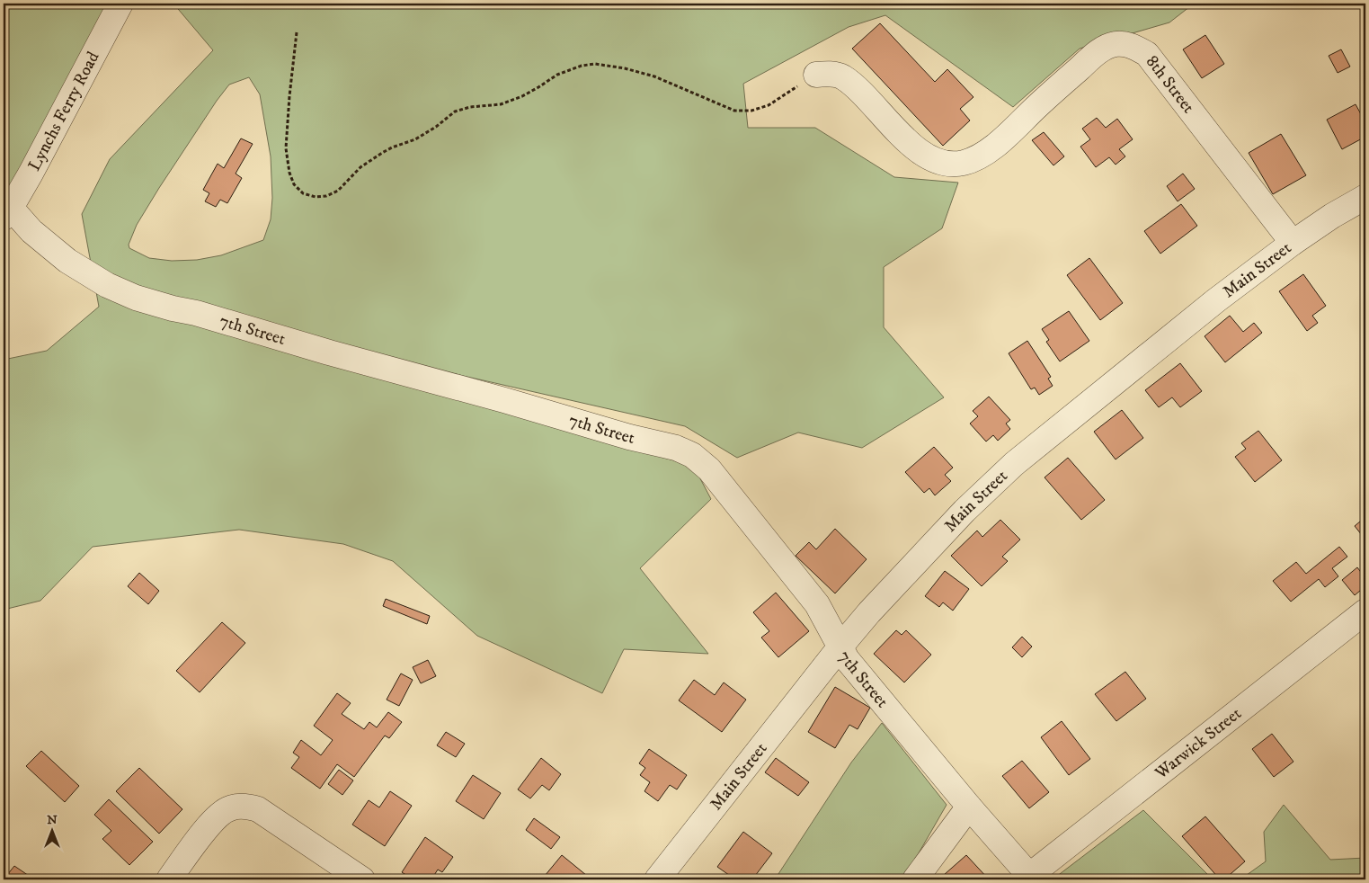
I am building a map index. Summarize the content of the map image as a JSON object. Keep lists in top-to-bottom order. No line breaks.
{"streets":{"street":["8th Street","Lynchs Ferry Road","Main Street","7th Street","Warwick Street"]},"crossings":[["8th Street","Main Street"],["Lynchs Ferry Road","7th Street"],["Main Street","7th Street"],["7th Street","Warwick Street"]],"north":"top"}
